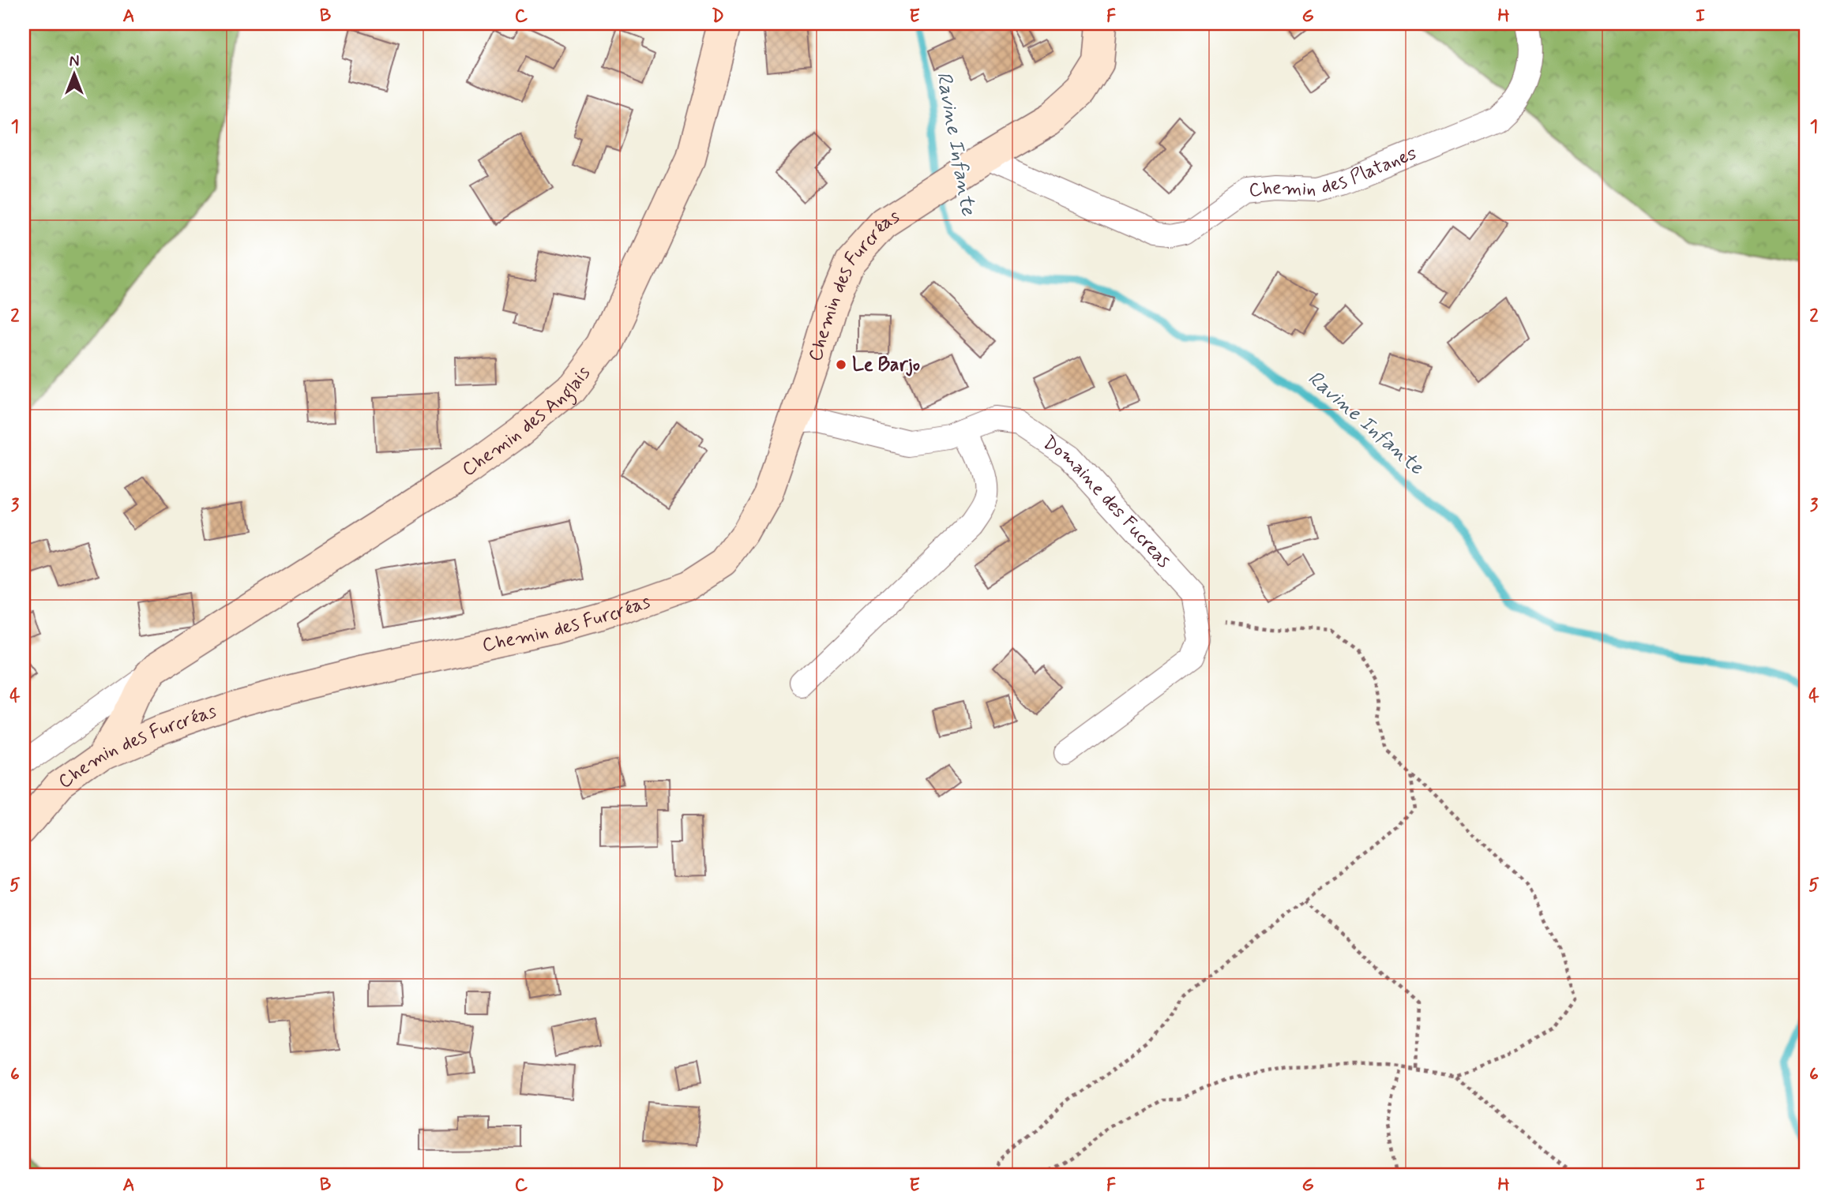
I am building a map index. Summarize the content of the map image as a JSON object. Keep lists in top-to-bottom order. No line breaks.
{"streets":{"street":["Chemin des Platanes","Chemin des Furcréas","Chemin des Anglais","Domaine des Fucreas"]},"crossings":[["Chemin des Platanes","Chemin des Furcréas"],["Chemin des Furcréas","Chemin des Anglais"],["Chemin des Furcréas","Domaine des Fucreas"]],"water":["Ravine Infante"],"places":["Le Barjo"],"north":"top","grid":{"columns":["A","B","C","D","E","F","G","H","I"],"rows":["1","2","3","4","5","6"]}}
